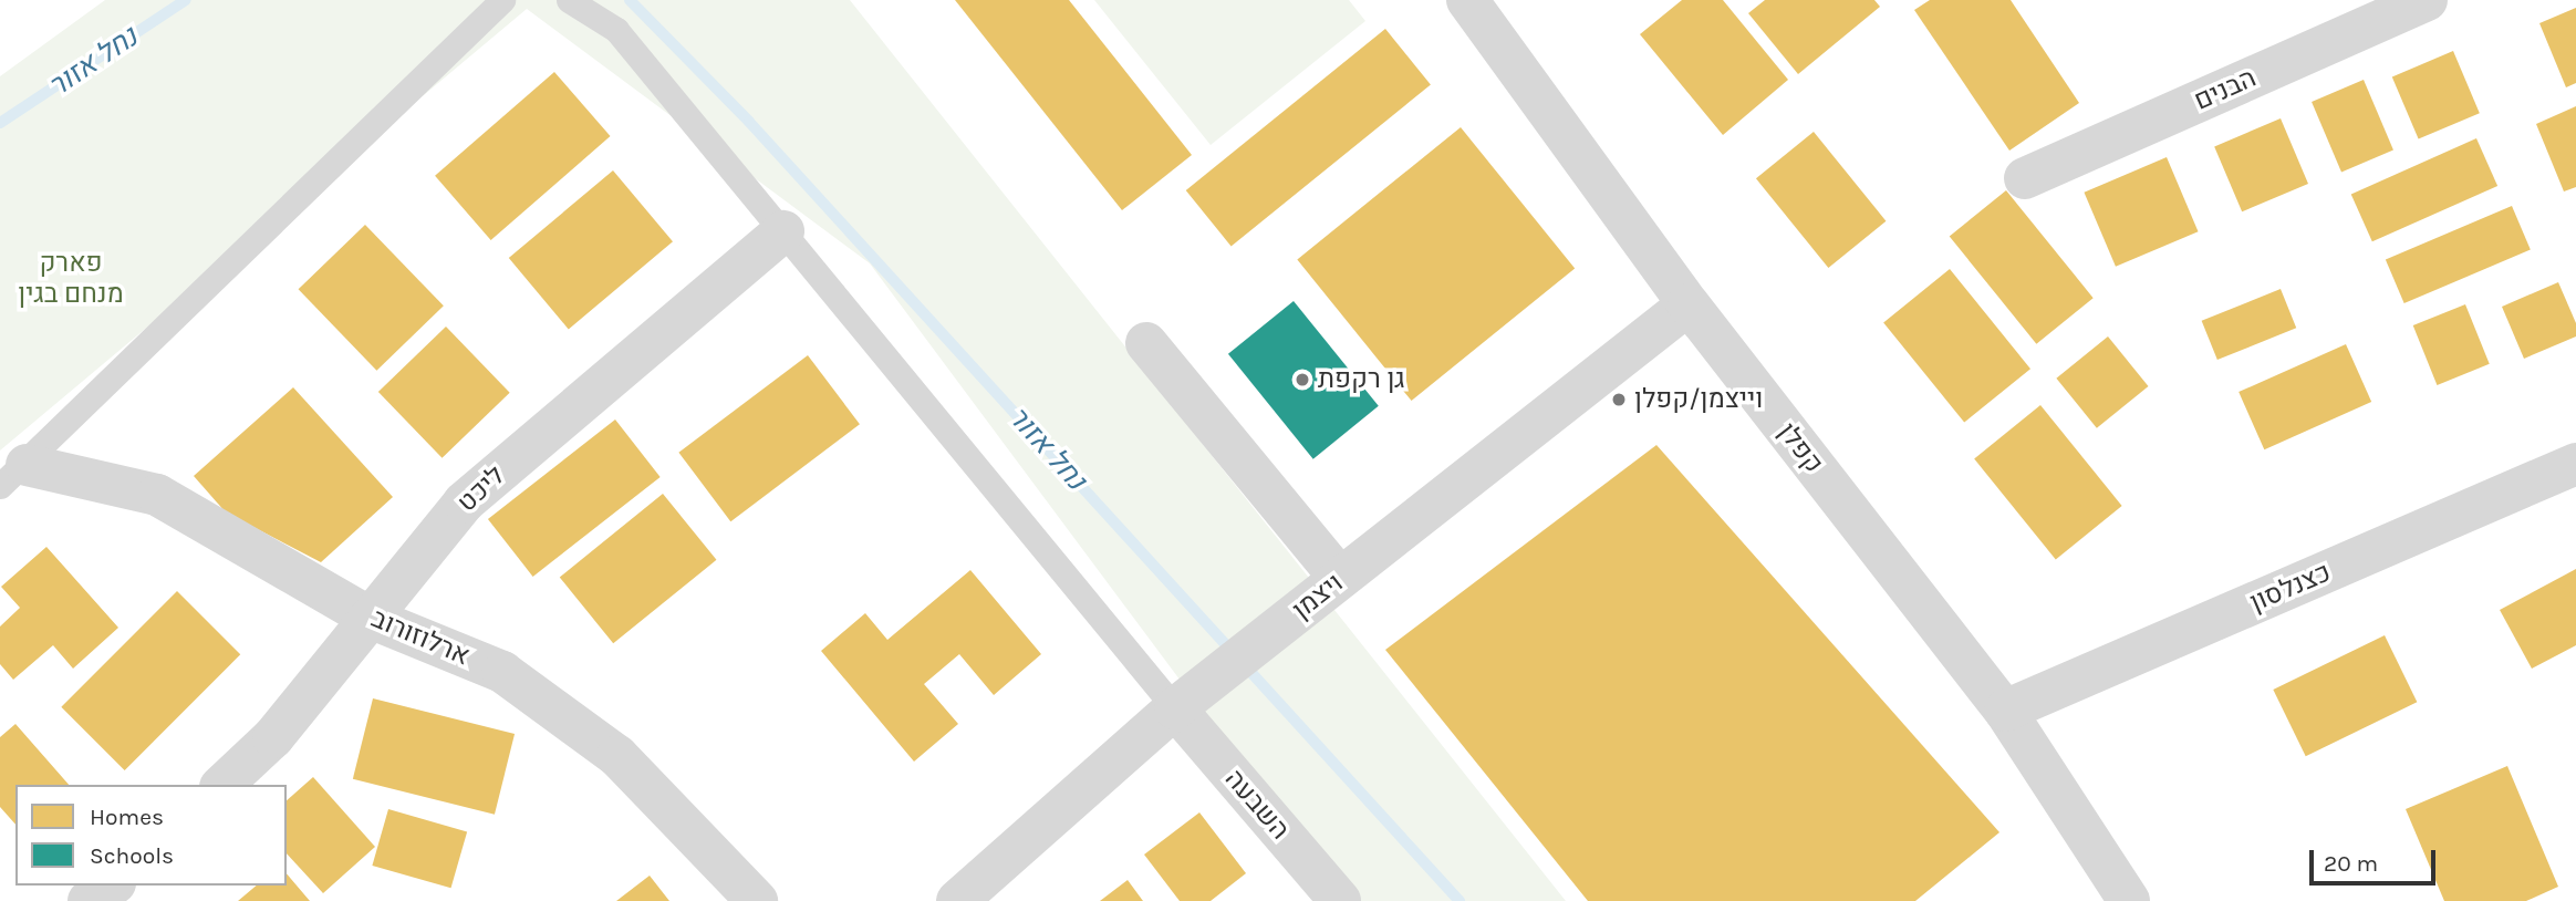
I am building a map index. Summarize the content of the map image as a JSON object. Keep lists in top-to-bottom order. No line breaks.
{"streets":{"street":["הבנים","קפלן","ליכט","כצנלסון","ויצמן","ארלוזורוב","השבעה"]},"crossings":[["קפלן","כצנלסון"],["קפלן","ויצמן"],["ליכט","ארלוזורוב"],["ויצמן","השבעה"]],"water":["נחל אזור"],"parks":["פארק מנחם בגין"],"places":["גן רקפת","וייצמן/קפלן"],"legend":["Homes","Schools"],"scale_bar":"20 m"}
